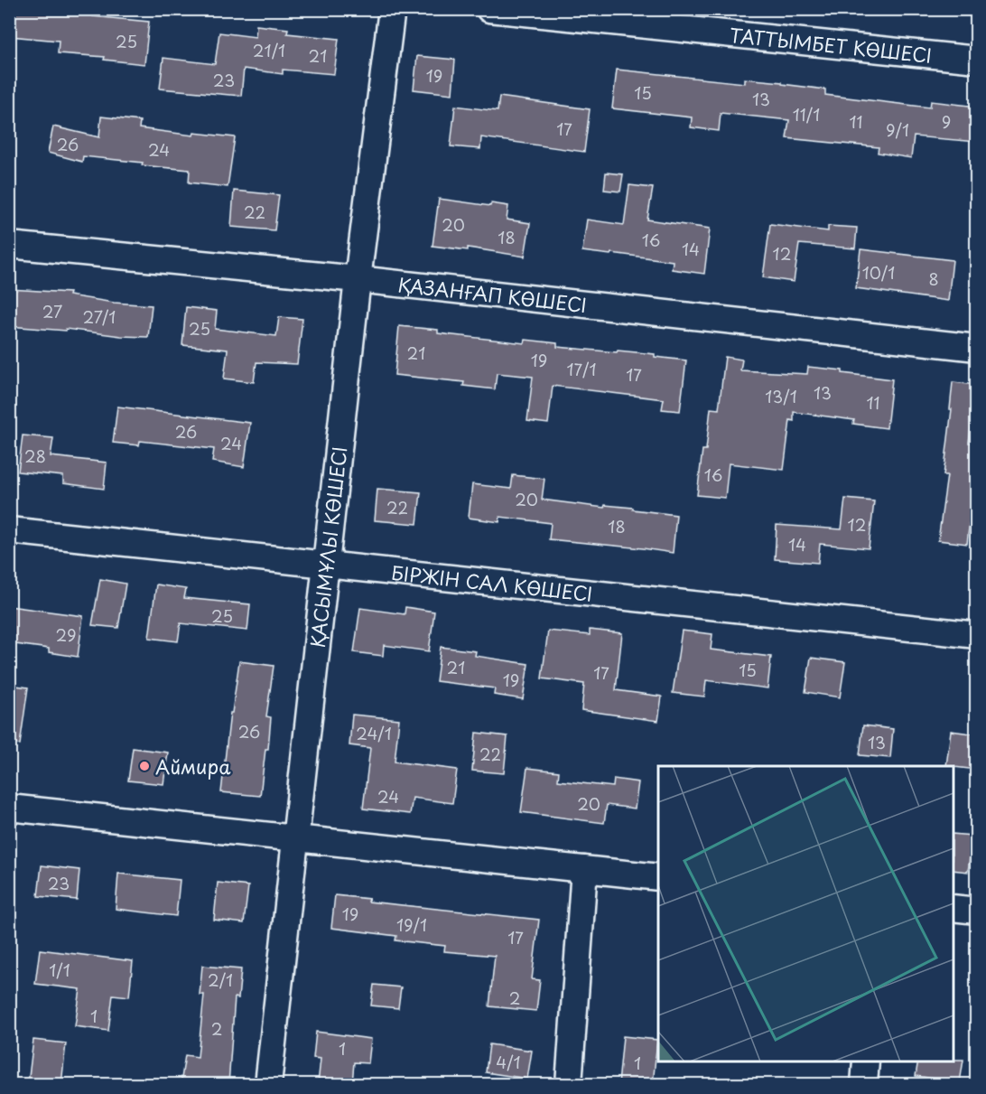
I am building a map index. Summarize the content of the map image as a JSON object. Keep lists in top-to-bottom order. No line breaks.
{"streets":{"street":["ТАТТЫМБЕТ КӨШЕСІ","ҚАЗАНҒАП КӨШЕСІ","ҚАСЫМҰЛЫ КӨШЕСІ","БІРЖІН САЛ КӨШЕСІ"]},"crossings":[["ҚАЗАНҒАП КӨШЕСІ","ҚАСЫМҰЛЫ КӨШЕСІ"],["ҚАСЫМҰЛЫ КӨШЕСІ","БІРЖІН САЛ КӨШЕСІ"]],"places":["Аймира"],"house_numbers":["25","21/1","21","19","23","15","13","11/1","11","9","17","9/1","26","24","22","20","18","16","14","12","10/1","8","27","27/1","25","21","19","17/1","17","13","13/1","11","26","24","28","16","20","22","12","18","14","25","29","21","15","17","19","26","24/1","13","22","24","20","23","19","19/1","17","1/1","2/1","2","1","2","1","4/1","1"]}
